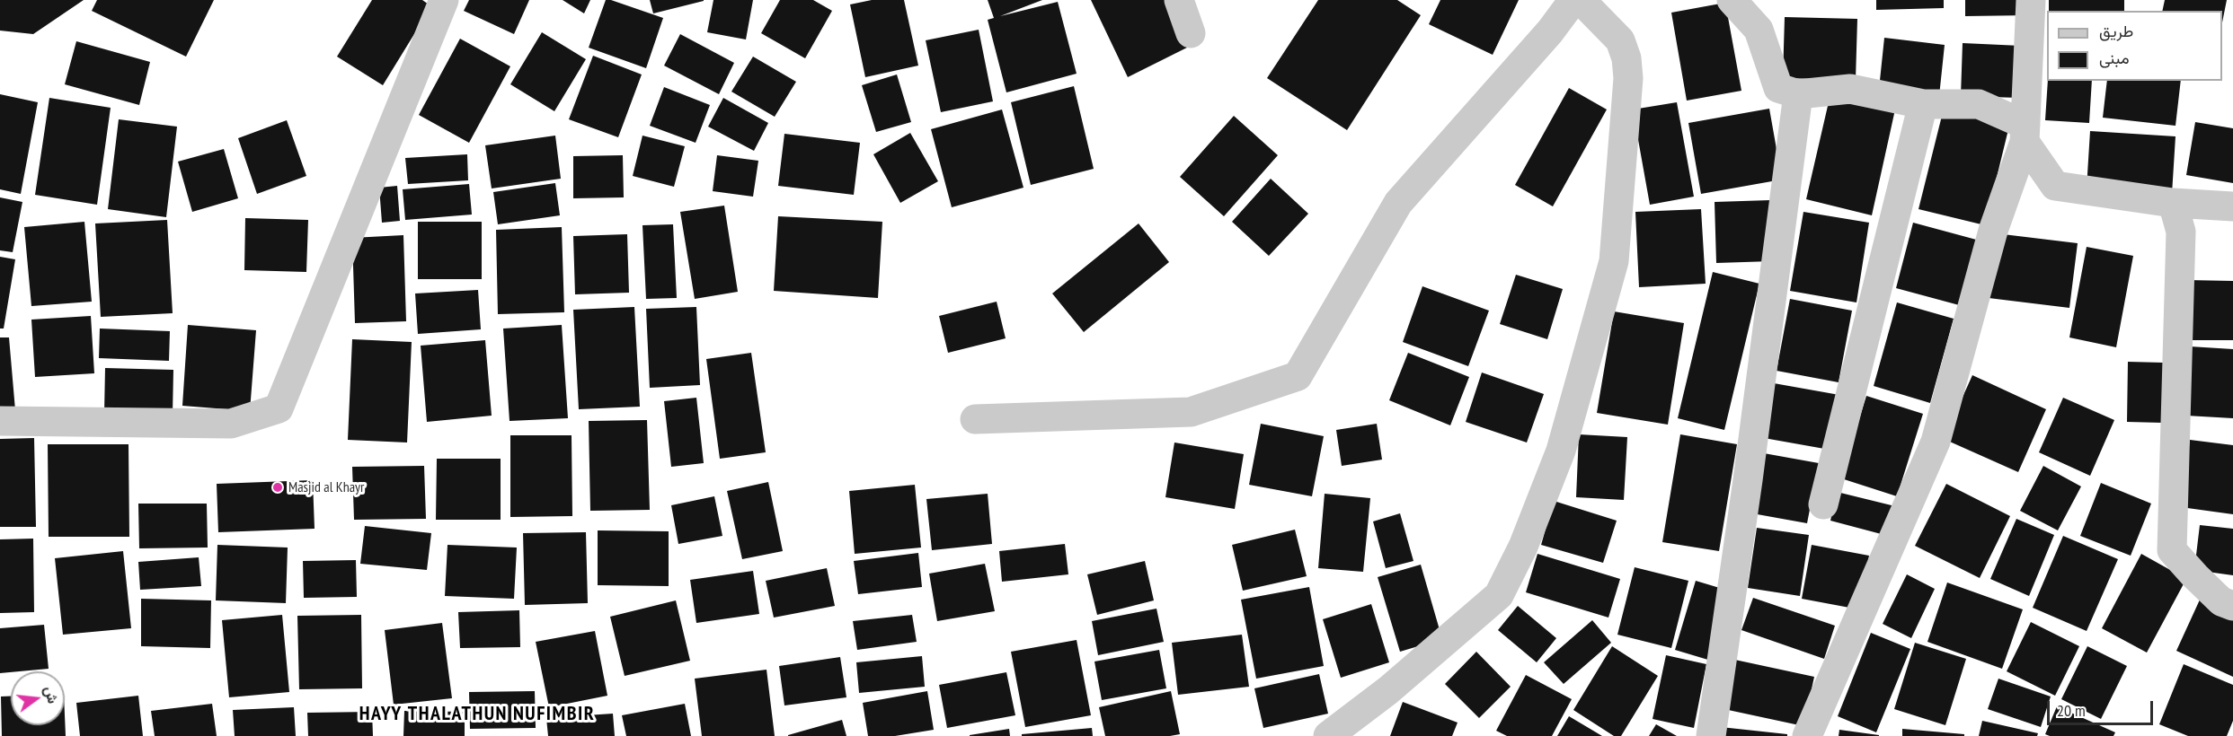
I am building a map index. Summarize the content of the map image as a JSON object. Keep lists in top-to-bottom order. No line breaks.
{"districts":["HAYY THALATHUN NUFIMBIR"],"places":["Masjid al Khayr"],"legend":["طريق","مبنى"],"scale_bar":"20 m","north":"right"}
